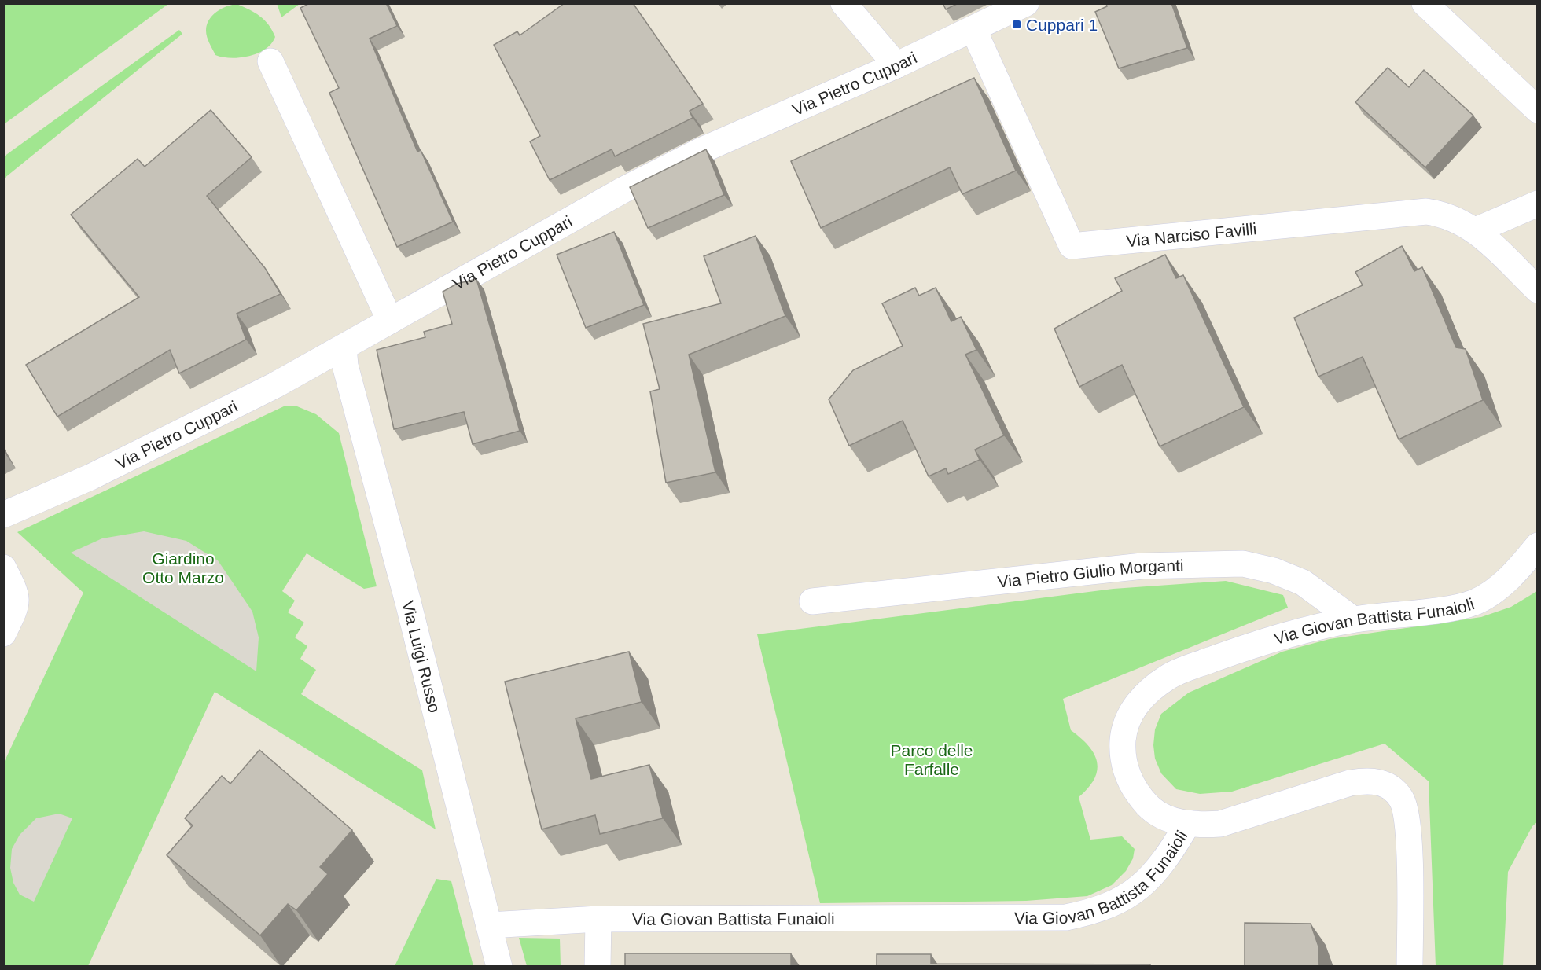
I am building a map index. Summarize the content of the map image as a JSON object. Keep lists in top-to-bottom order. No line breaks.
{"streets":{"street":["Via Pietro Cuppari","Via Narciso Favilli","Via Pietro Giulio Morganti","Via Giovan Battista Funaioli","Via Luigi Russo"]},"crossings":[["Via Pietro Cuppari","Via Narciso Favilli"],["Via Pietro Cuppari","Via Luigi Russo"],["Via Pietro Giulio Morganti","Via Giovan Battista Funaioli"],["Via Giovan Battista Funaioli","Via Luigi Russo"]],"parks":["Giardino Otto Marzo","Parco delle Farfalle"],"places":{"transit":["Cuppari 1"]}}
